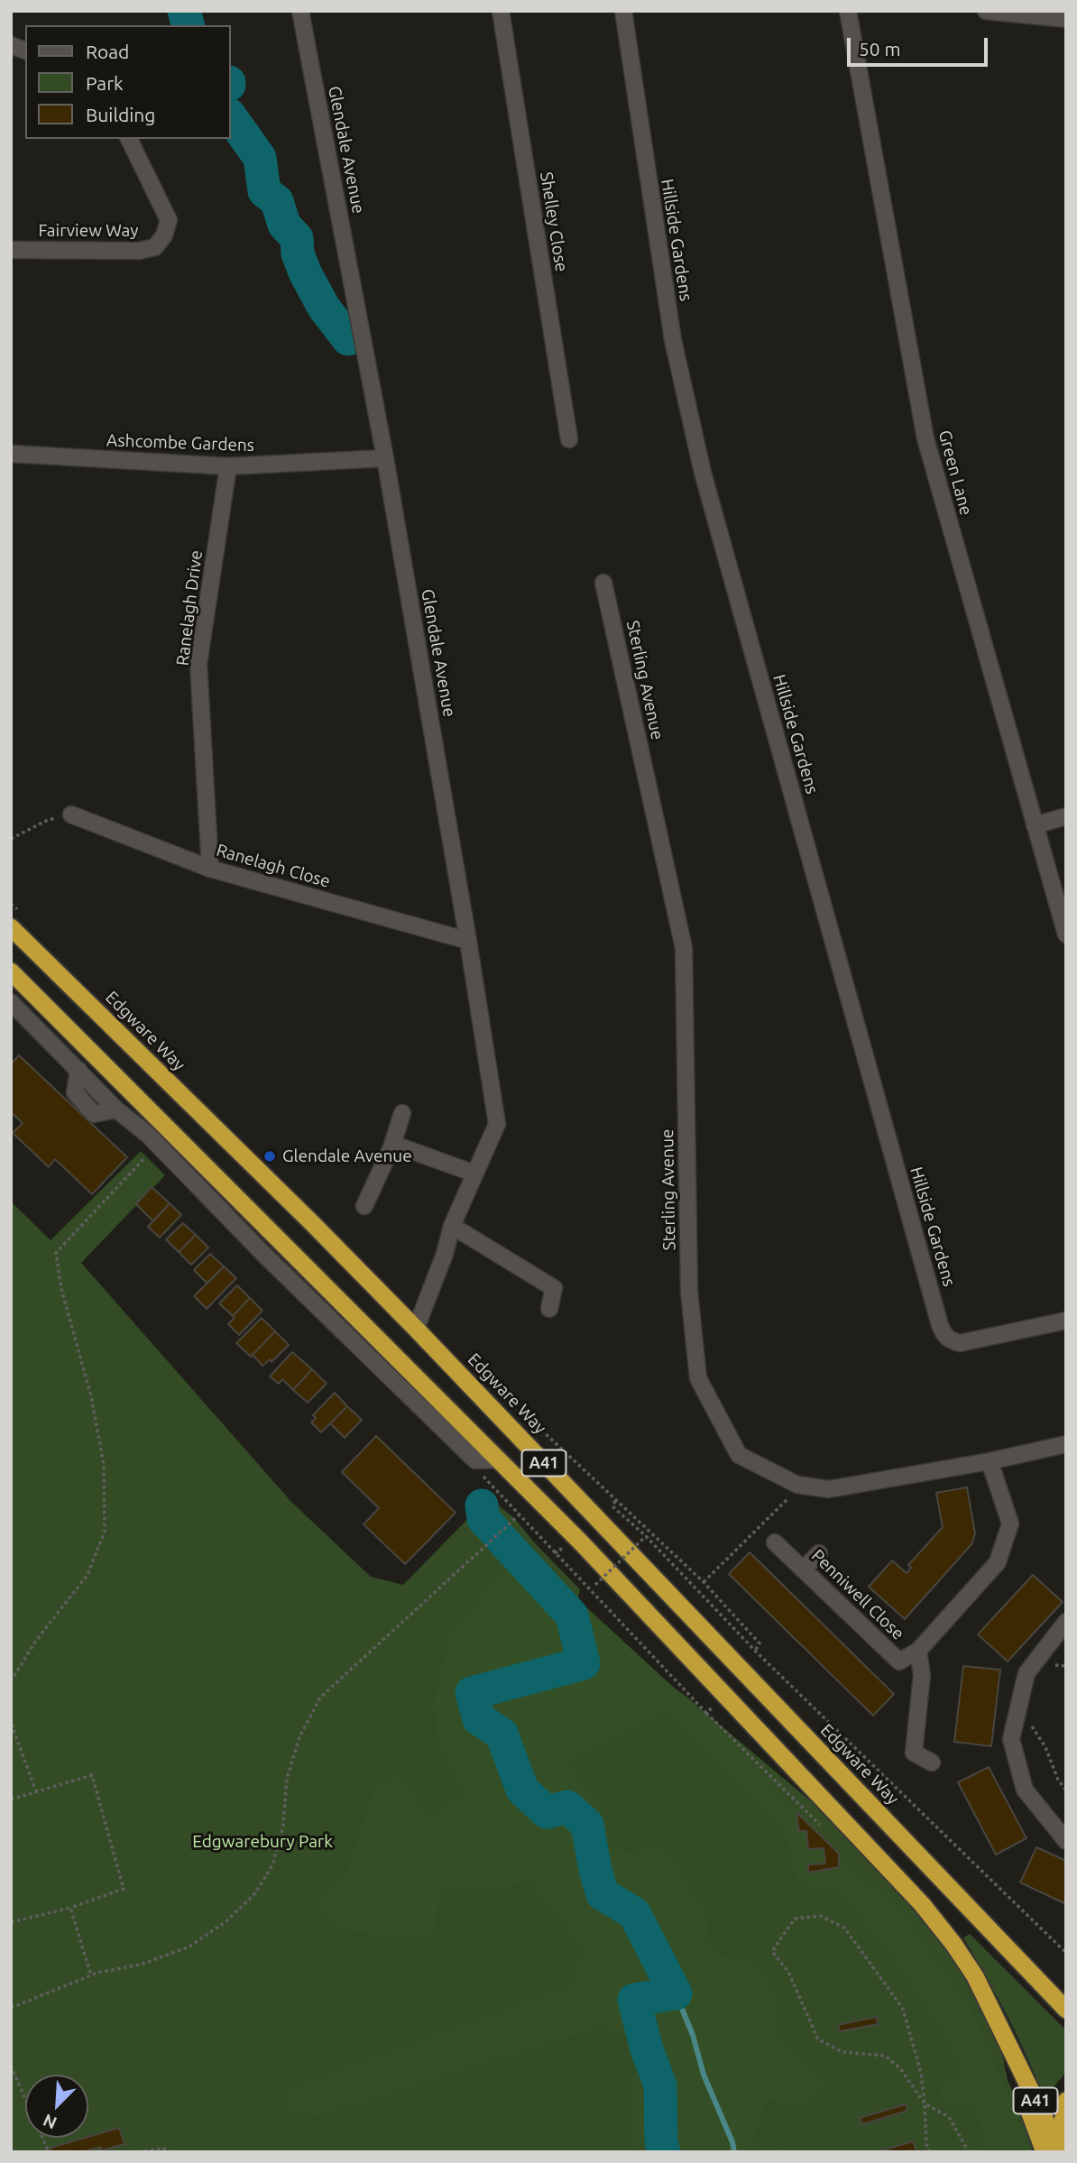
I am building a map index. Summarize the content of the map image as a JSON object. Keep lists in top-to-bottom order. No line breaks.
{"streets":{"highway":["Edgware Way","A41"],"street":["Glendale Avenue","Shelley Close","Fairview Way","Hillside Gardens","Ashcombe Gardens","Green Lane","Ranelagh Drive","Sterling Avenue","Ranelagh Close","Penniwell Close"]},"crossings":[["Glendale Avenue","Ashcombe Gardens"],["Glendale Avenue","Ranelagh Close"],["Glendale Avenue","Edgware Way"],["Ashcombe Gardens","Ranelagh Drive"],["Ranelagh Drive","Ranelagh Close"],["Sterling Avenue","Penniwell Close"]],"parks":["Edgwarebury Park"],"places":["Glendale Avenue"],"legend":["Road","Park","Building"],"scale_bar":"50 m","north":"bottom left"}
